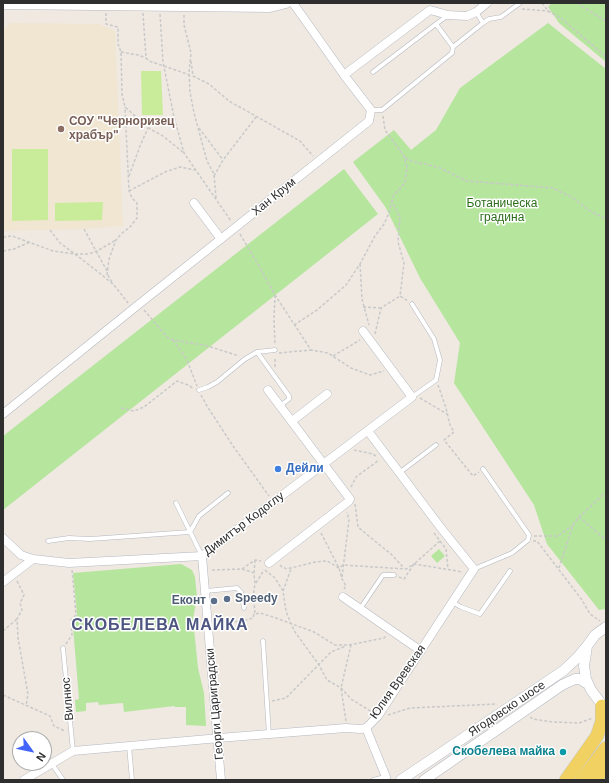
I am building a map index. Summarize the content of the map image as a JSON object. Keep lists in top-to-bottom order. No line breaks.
{"streets":{"street":["Хан Крум","Димитър Кодоглу","Юлия Вревская","Георги Цариградски","Ягодовско шосе"],"lane":["Вилнюс"]},"crossings":[["Димитър Кодоглу","Георги Цариградски"],["Юлия Вревская","Вилнюс"],["Юлия Вревская","Георги Цариградски"]],"districts":["СКОБЕЛЕВА МАЙКА"],"parks":["Ботаническа градина"],"places":["СОУ \"Черноризец храбър\"","Дейли","Speedy","Еконт","Скобелева майка"],"north":"bottom right"}
